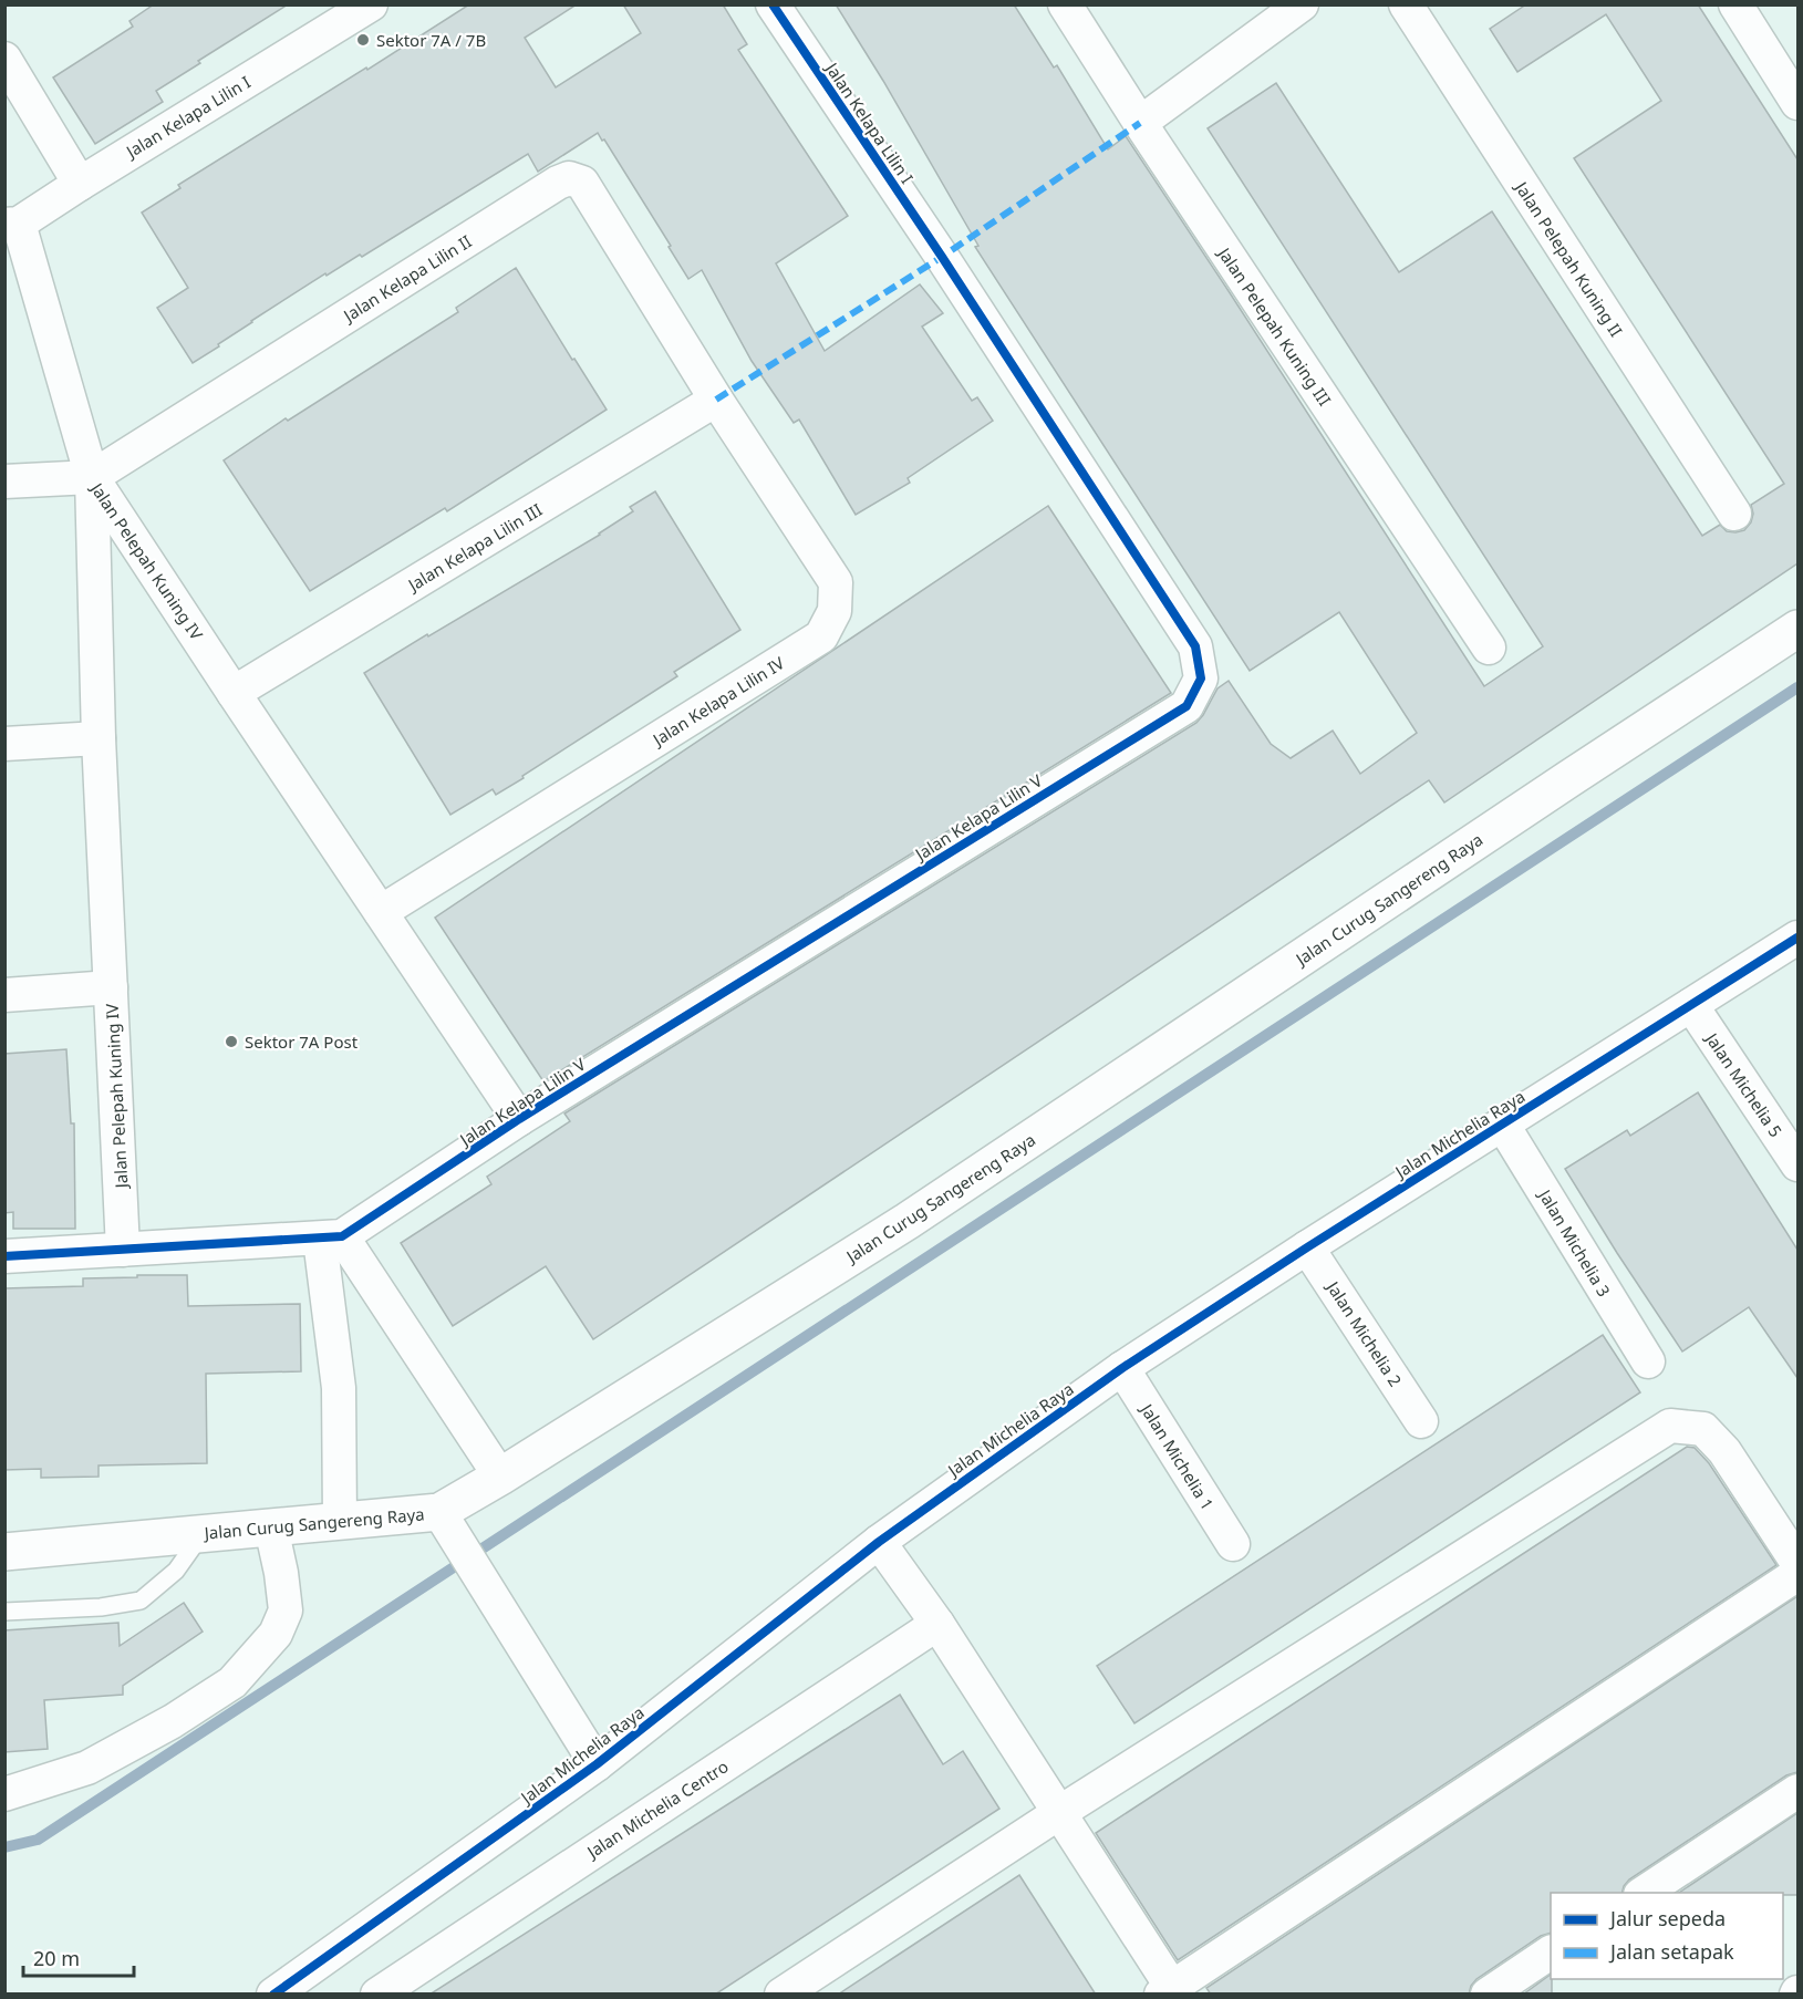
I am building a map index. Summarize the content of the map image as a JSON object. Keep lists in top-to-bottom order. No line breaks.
{"streets":{"main road":["Jalan Curug Sangereng Raya"],"street":["Jalan Kelapa Lilin I","Jalan Pelepah Kuning II","Jalan Kelapa Lilin II","Jalan Pelepah Kuning III","Jalan Kelapa Lilin III","Jalan Pelepah Kuning IV","Jalan Kelapa Lilin IV","Jalan Kelapa Lilin V","Jalan Michelia 5","Jalan Michelia Raya","Jalan Michelia 3","Jalan Michelia 2","Jalan Michelia 1","Jalan Michelia Centro"]},"crossings":[["Jalan Kelapa Lilin I","Jalan Kelapa Lilin V"],["Jalan Kelapa Lilin II","Jalan Kelapa Lilin III"],["Jalan Kelapa Lilin II","Jalan Pelepah Kuning IV"],["Jalan Kelapa Lilin II","Jalan Kelapa Lilin IV"],["Jalan Kelapa Lilin III","Jalan Pelepah Kuning IV"],["Jalan Kelapa Lilin III","Jalan Kelapa Lilin IV"],["Jalan Pelepah Kuning IV","Jalan Kelapa Lilin IV"],["Jalan Pelepah Kuning IV","Jalan Kelapa Lilin V"],["Jalan Michelia 5","Jalan Michelia Raya"],["Jalan Michelia Raya","Jalan Michelia 3"],["Jalan Michelia Raya","Jalan Michelia 2"],["Jalan Michelia Raya","Jalan Michelia 1"]],"places":["Sektor 7A / 7B","Sektor 7A Post"],"legend":["Jalur sepeda","Jalan setapak"],"scale_bar":"20 m"}
